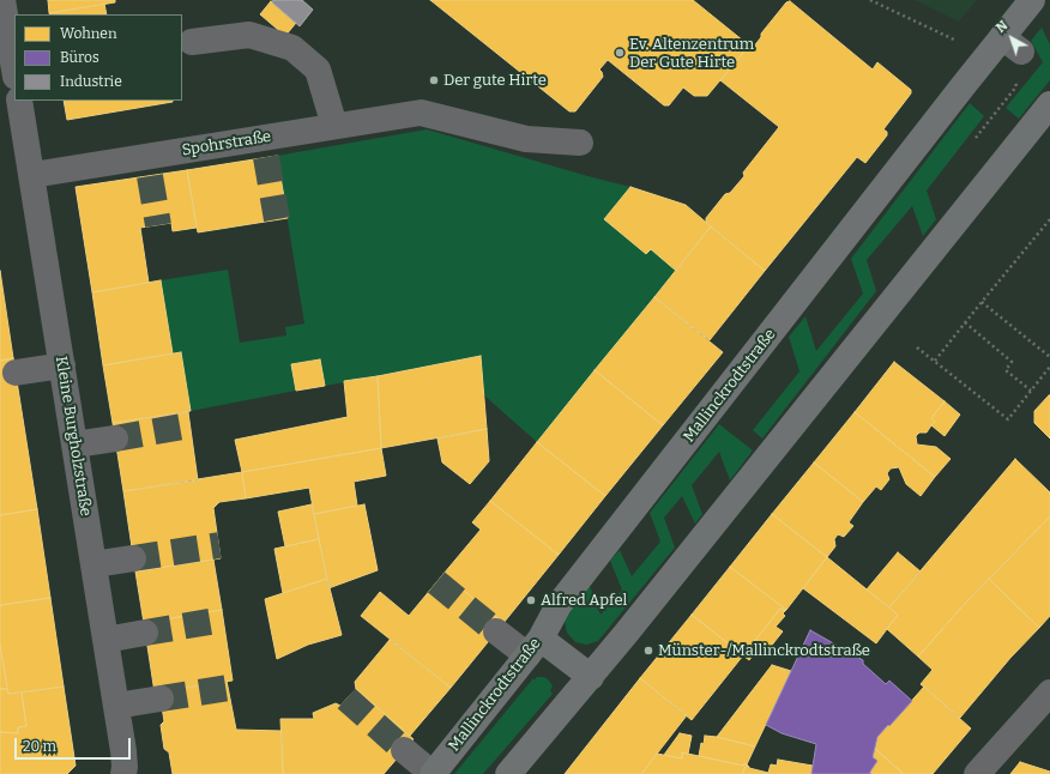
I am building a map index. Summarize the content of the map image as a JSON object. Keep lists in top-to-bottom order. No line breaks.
{"streets":{"main road":["Mallinckrodtstraße"],"street":["Spohrstraße","Kleine Burgholzstraße"]},"crossings":[["Spohrstraße","Kleine Burgholzstraße"]],"places":["Ev. Altenzentrum Der Gute Hirte","Der gute Hirte","Alfred Apfel","Münster-/Mallinckrodtstraße"],"legend":["Wohnen","Büros","Industrie"],"scale_bar":"20 m","north":"top left"}
